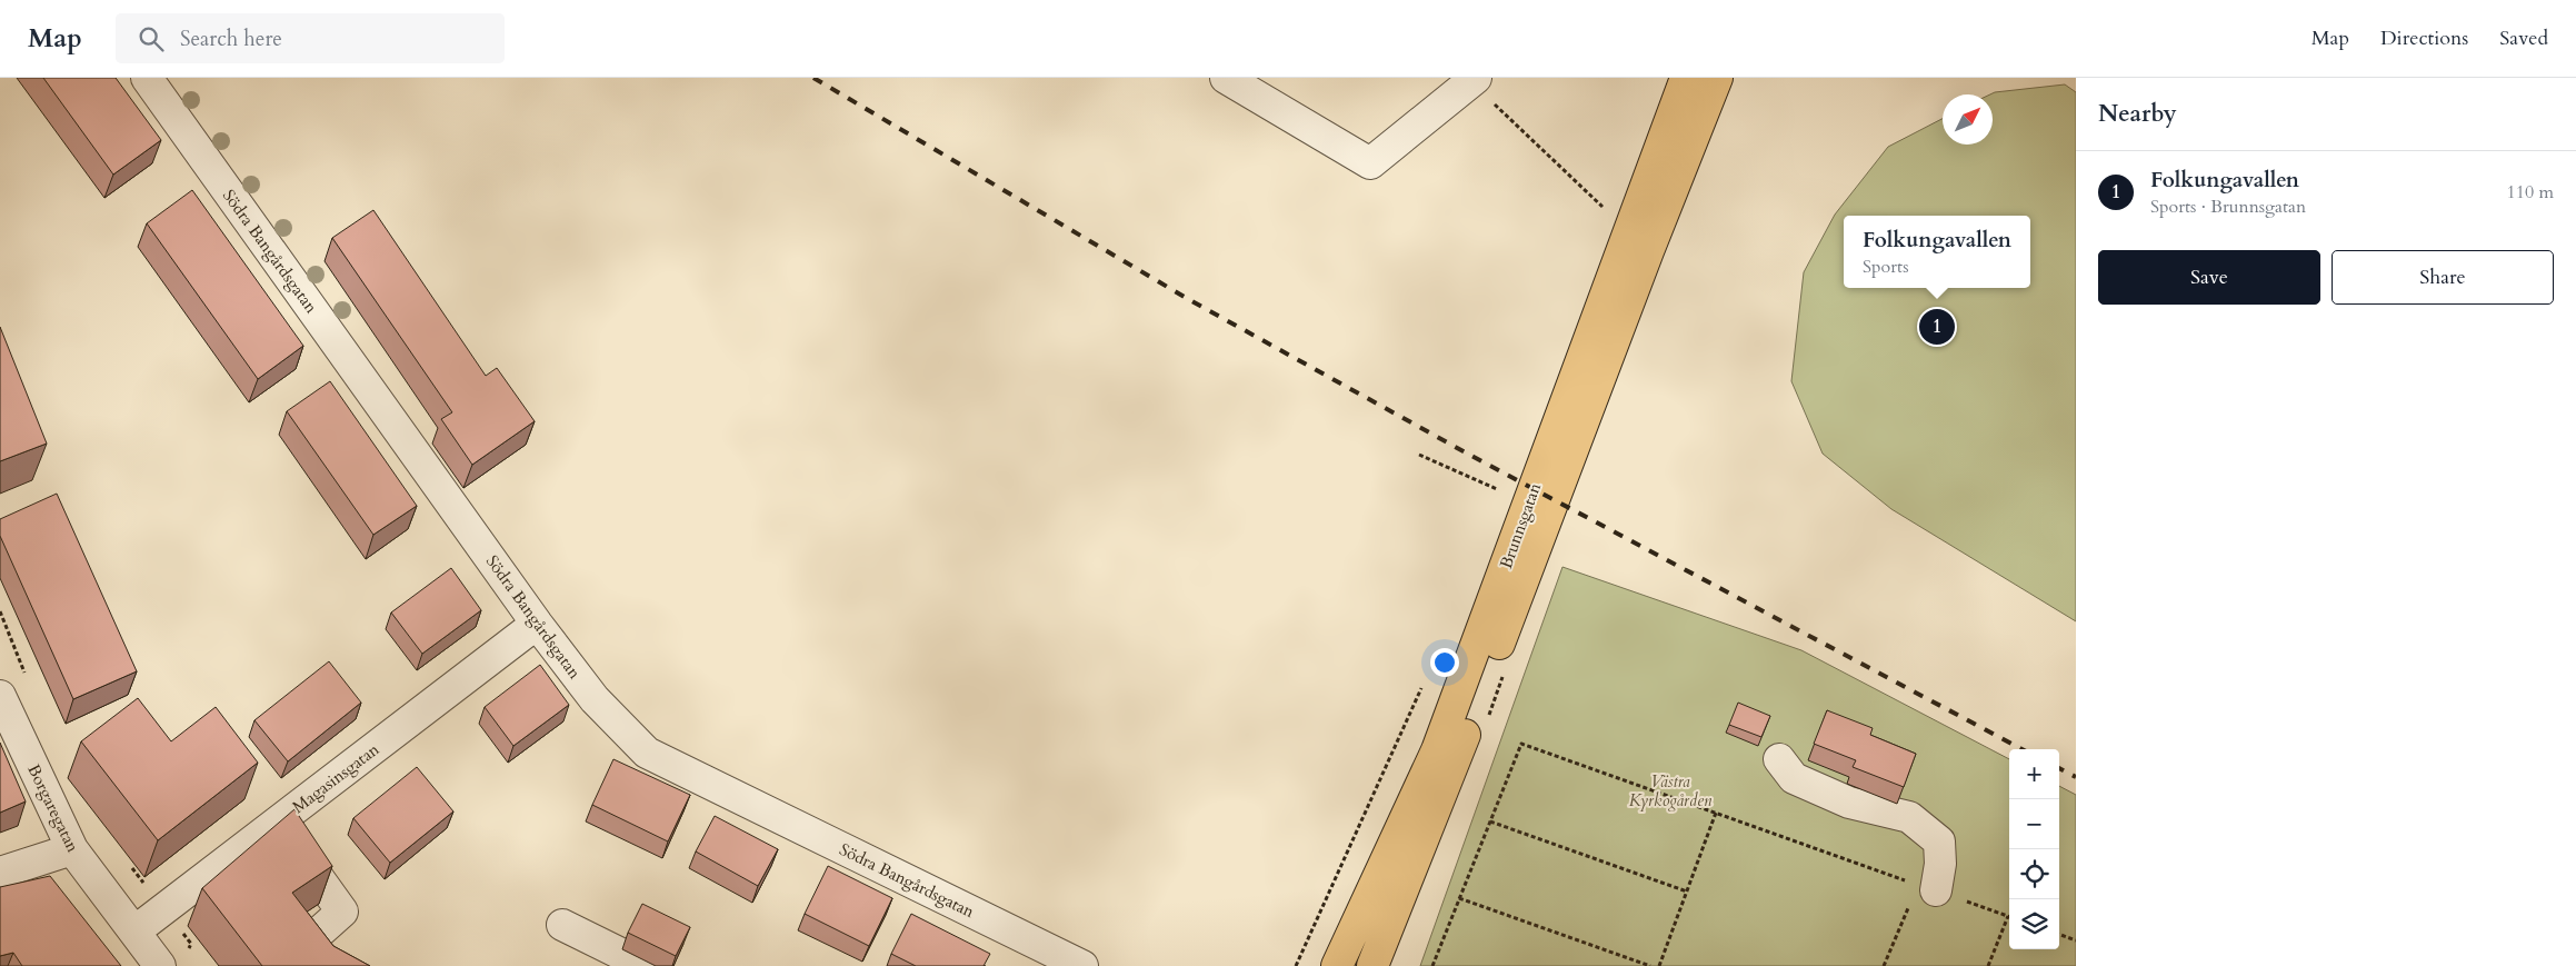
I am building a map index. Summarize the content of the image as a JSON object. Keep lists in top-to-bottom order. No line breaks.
{"streets":{"main road":["Brunnsgatan"],"street":["Södra Bangårdsgatan","Magasinsgatan","Borgaregatan"]},"crossings":[["Södra Bangårdsgatan","Magasinsgatan"],["Magasinsgatan","Borgaregatan"]],"parks":["Västra Kyrkogården"],"north":"top right","page":{"header":"Map","search":"Search here","nav":["Map","Directions","Saved"],"heading":"Nearby","list":[{"mark":"1","name":"Folkungavallen","note":"Sports · Brunnsgatan","value":"110 m"}],"popup":["Folkungavallen","Sports"],"buttons":["Save","Share"],"pins":"1","map_buttons":["+","−"]}}
